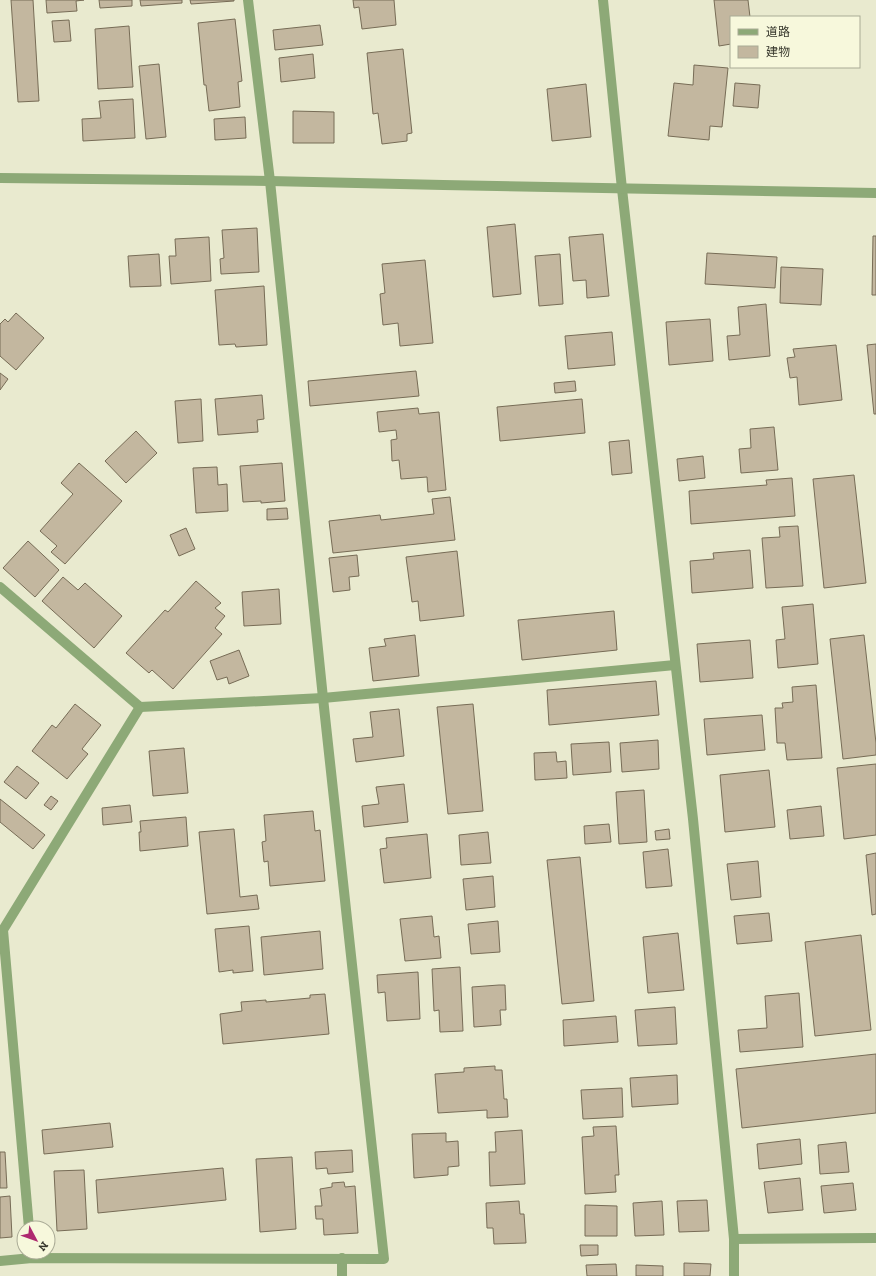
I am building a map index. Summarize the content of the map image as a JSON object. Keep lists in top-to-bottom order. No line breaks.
{"legend":["道路","建物"],"north":"bottom right"}
